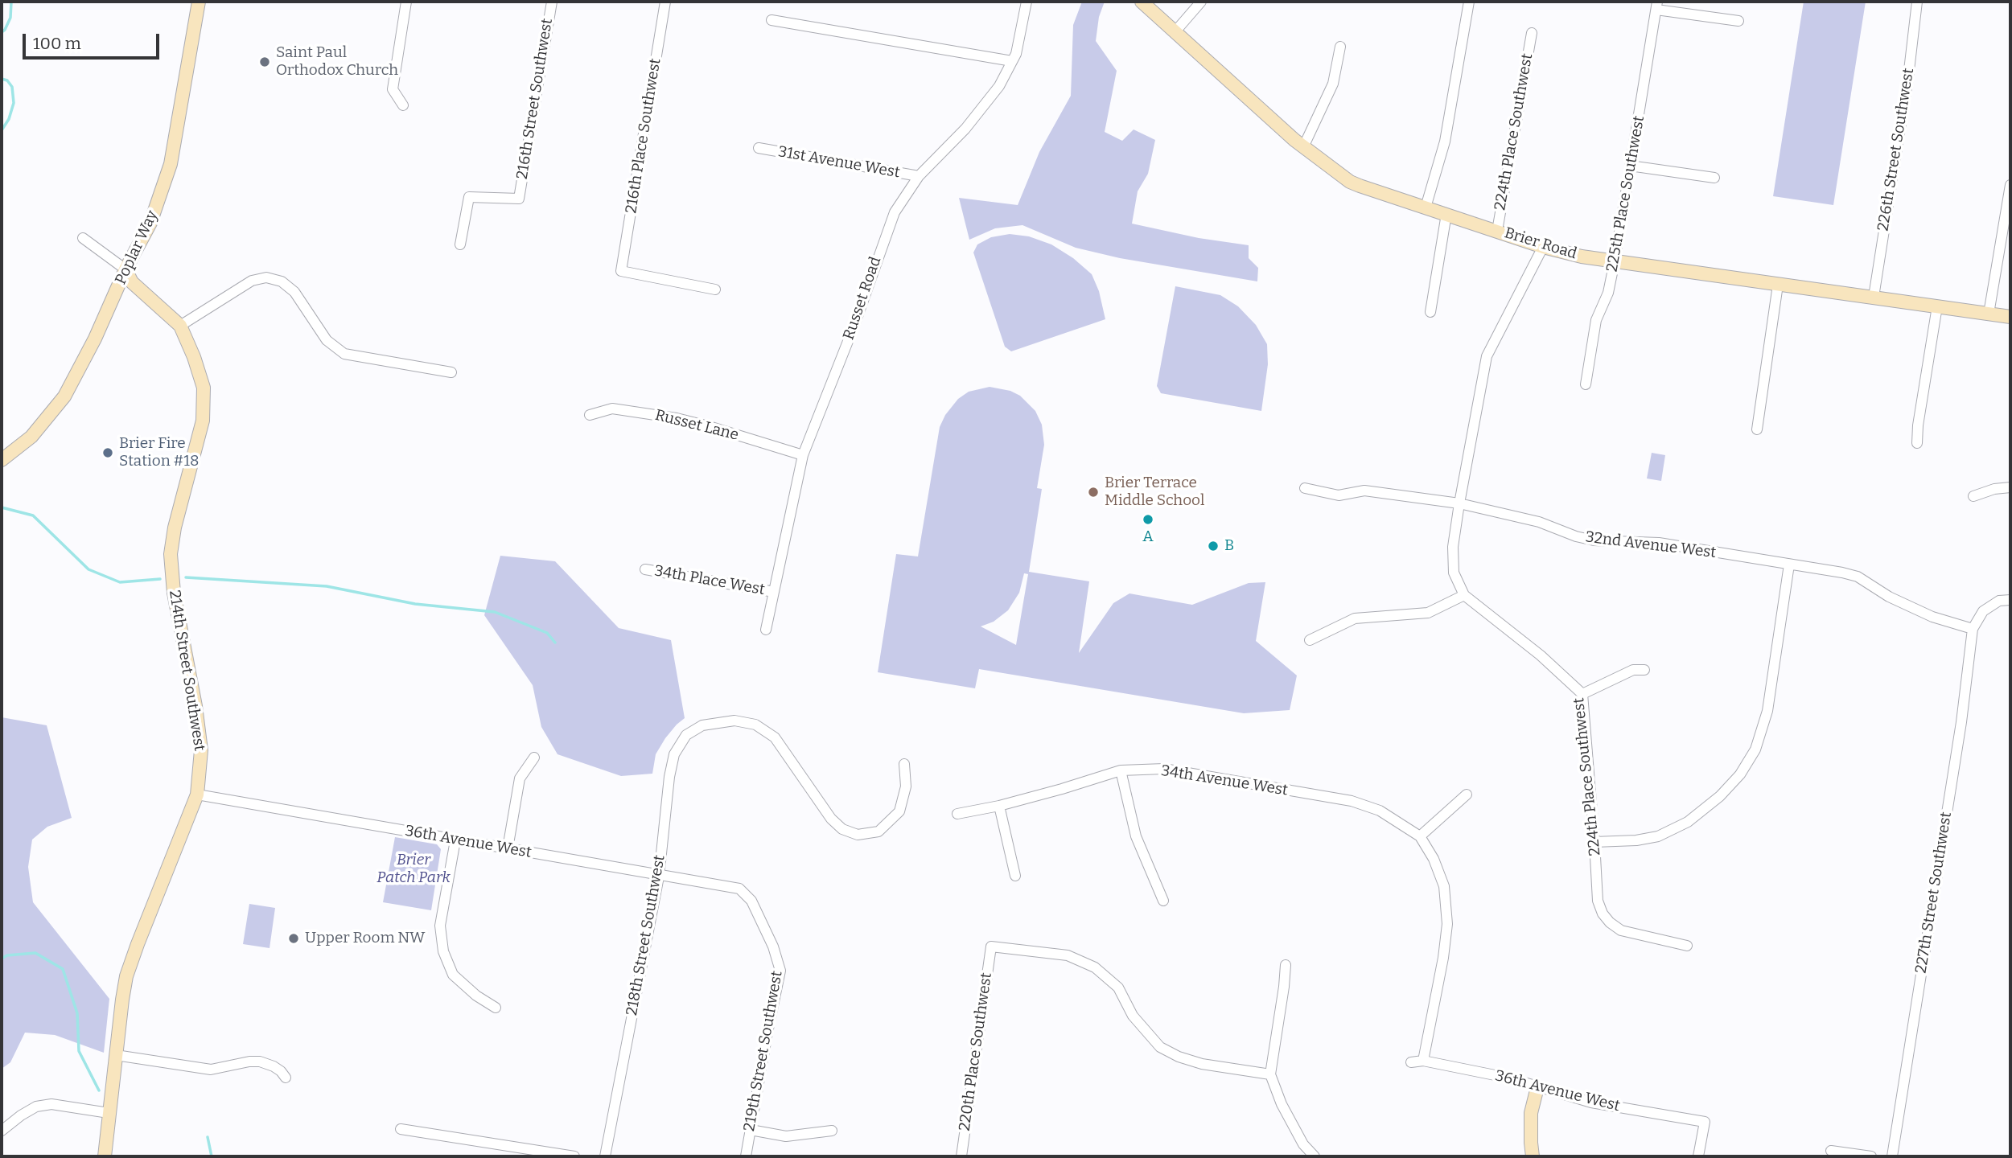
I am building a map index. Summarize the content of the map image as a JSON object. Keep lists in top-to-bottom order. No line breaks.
{"streets":{"main road":["Brier Road","Poplar Way","214th Street Southwest"],"street":["216th Street Southwest","224th Place Southwest","216th Place Southwest","226th Street Southwest","31st Avenue West","225th Place Southwest","Russet Road","Russet Lane","32nd Avenue West","34th Place West","34th Avenue West","36th Avenue West","227th Street Southwest","218th Street Southwest","219th Street Southwest","220th Place Southwest"]},"crossings":[["224th Place Southwest","Brier Road"],["224th Place Southwest","32nd Avenue West"],["226th Street Southwest","Brier Road"],["31st Avenue West","Russet Road"],["225th Place Southwest","Brier Road"],["Poplar Way","214th Street Southwest"],["Russet Road","Russet Lane"],["Russet Road","34th Place West"],["32nd Avenue West","227th Street Southwest"],["214th Street Southwest","36th Avenue West"],["36th Avenue West","218th Street Southwest"],["36th Avenue West","219th Street Southwest"]],"parks":["Brier Patch Park"],"places":["Saint Paul Orthodox Church","Brier Fire Station #18","Brier Terrace Middle School","A","B","Upper Room NW"],"scale_bar":"100 m"}
